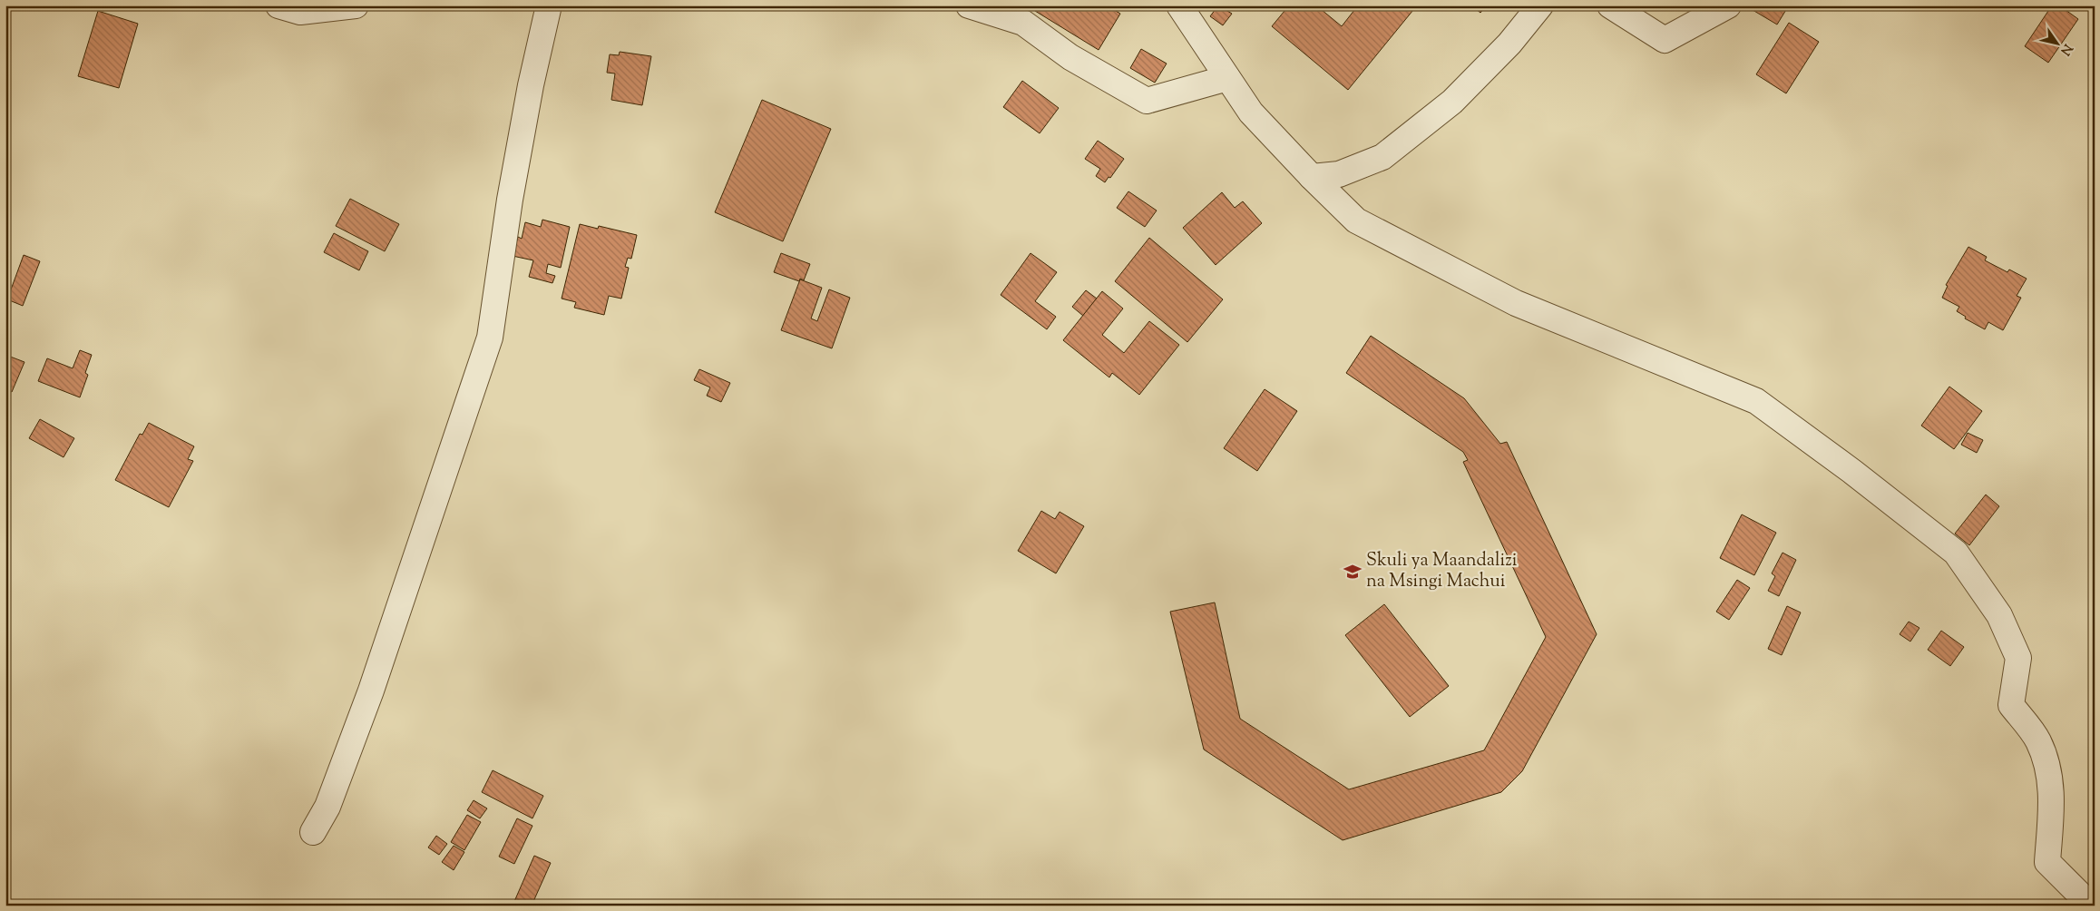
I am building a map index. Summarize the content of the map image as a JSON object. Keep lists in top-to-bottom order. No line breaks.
{"places":{"school or university":["Skuli ya Maandalizi na Msingi Machui"]},"north":"bottom right"}
